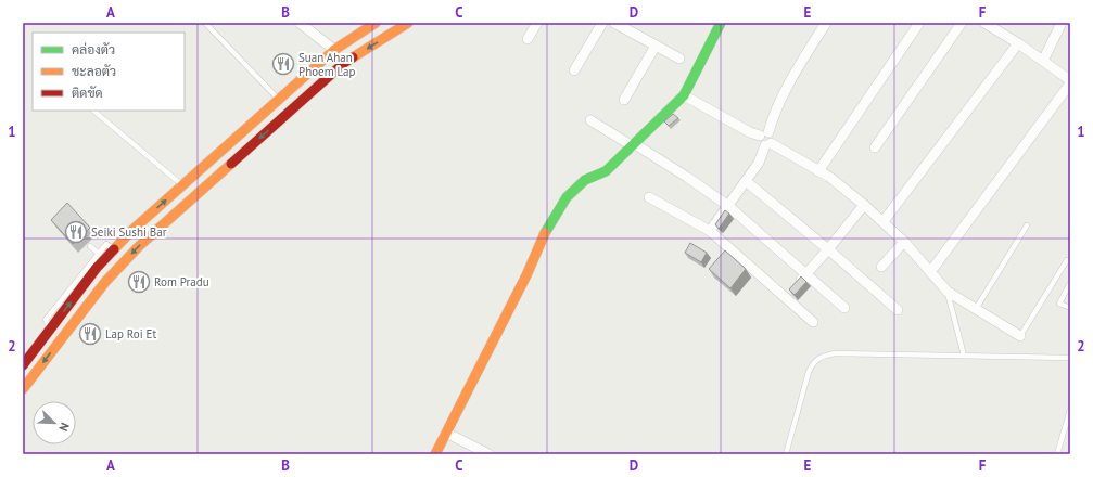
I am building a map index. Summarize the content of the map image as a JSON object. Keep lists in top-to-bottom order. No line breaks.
{"places":{"restaurant":["Suan Ahan Phoem Lap","Seiki Sushi Bar","Rom Pradu","Lap Roi Et"]},"legend":["คล่องตัว","ชะลอตัว","ติดขัด"],"north":"bottom right","grid":{"columns":["A","B","C","D","E","F"],"rows":["1","2"]}}
